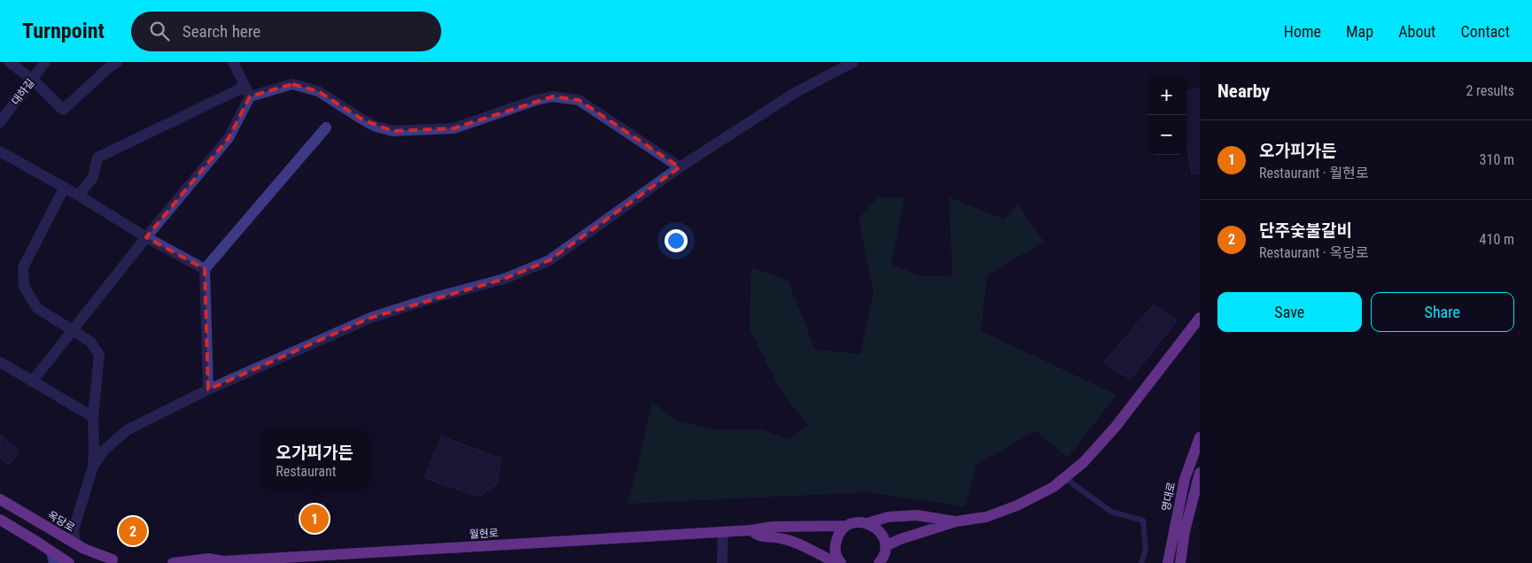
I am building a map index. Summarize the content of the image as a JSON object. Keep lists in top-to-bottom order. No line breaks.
{"streets":{"main road":["영대로","옥당로","월현로"],"street":["대하길"]},"page":{"header":"Turnpoint","search":"Search here","nav":["Home","Map","About","Contact"],"heading":["Nearby","2 results"],"map_buttons":["+","−"],"list":[{"mark":"1","name":"오가피가든","note":"Restaurant · 월현로","value":"310 m"},{"mark":"2","name":"단주숯불갈비","note":"Restaurant · 옥당로","value":"410 m"}],"buttons":["Save","Share"],"popup":["오가피가든","Restaurant"],"pins":["1","2"]}}
